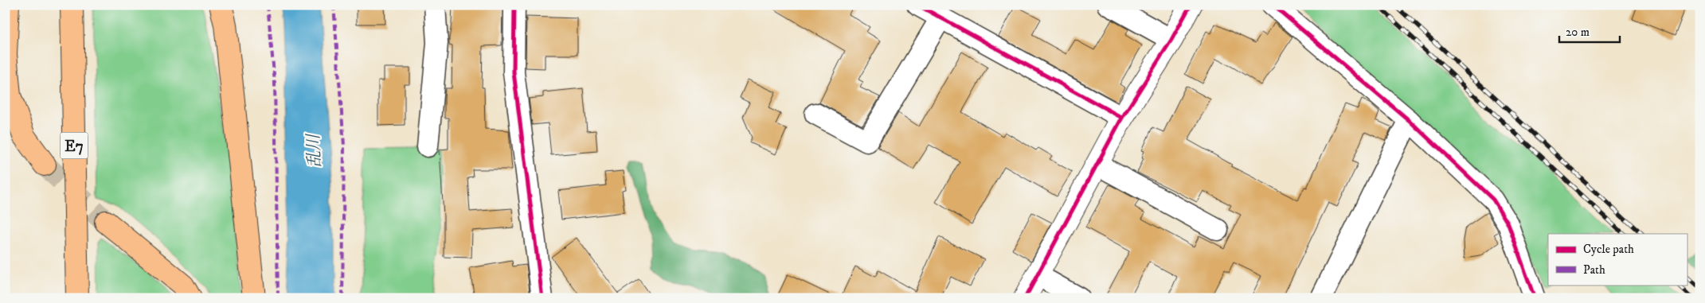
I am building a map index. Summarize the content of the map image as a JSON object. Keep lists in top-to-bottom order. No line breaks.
{"streets":{"highway":["E7"]},"water":["乱川"],"legend":["Cycle path","Path"],"scale_bar":"20 m"}
